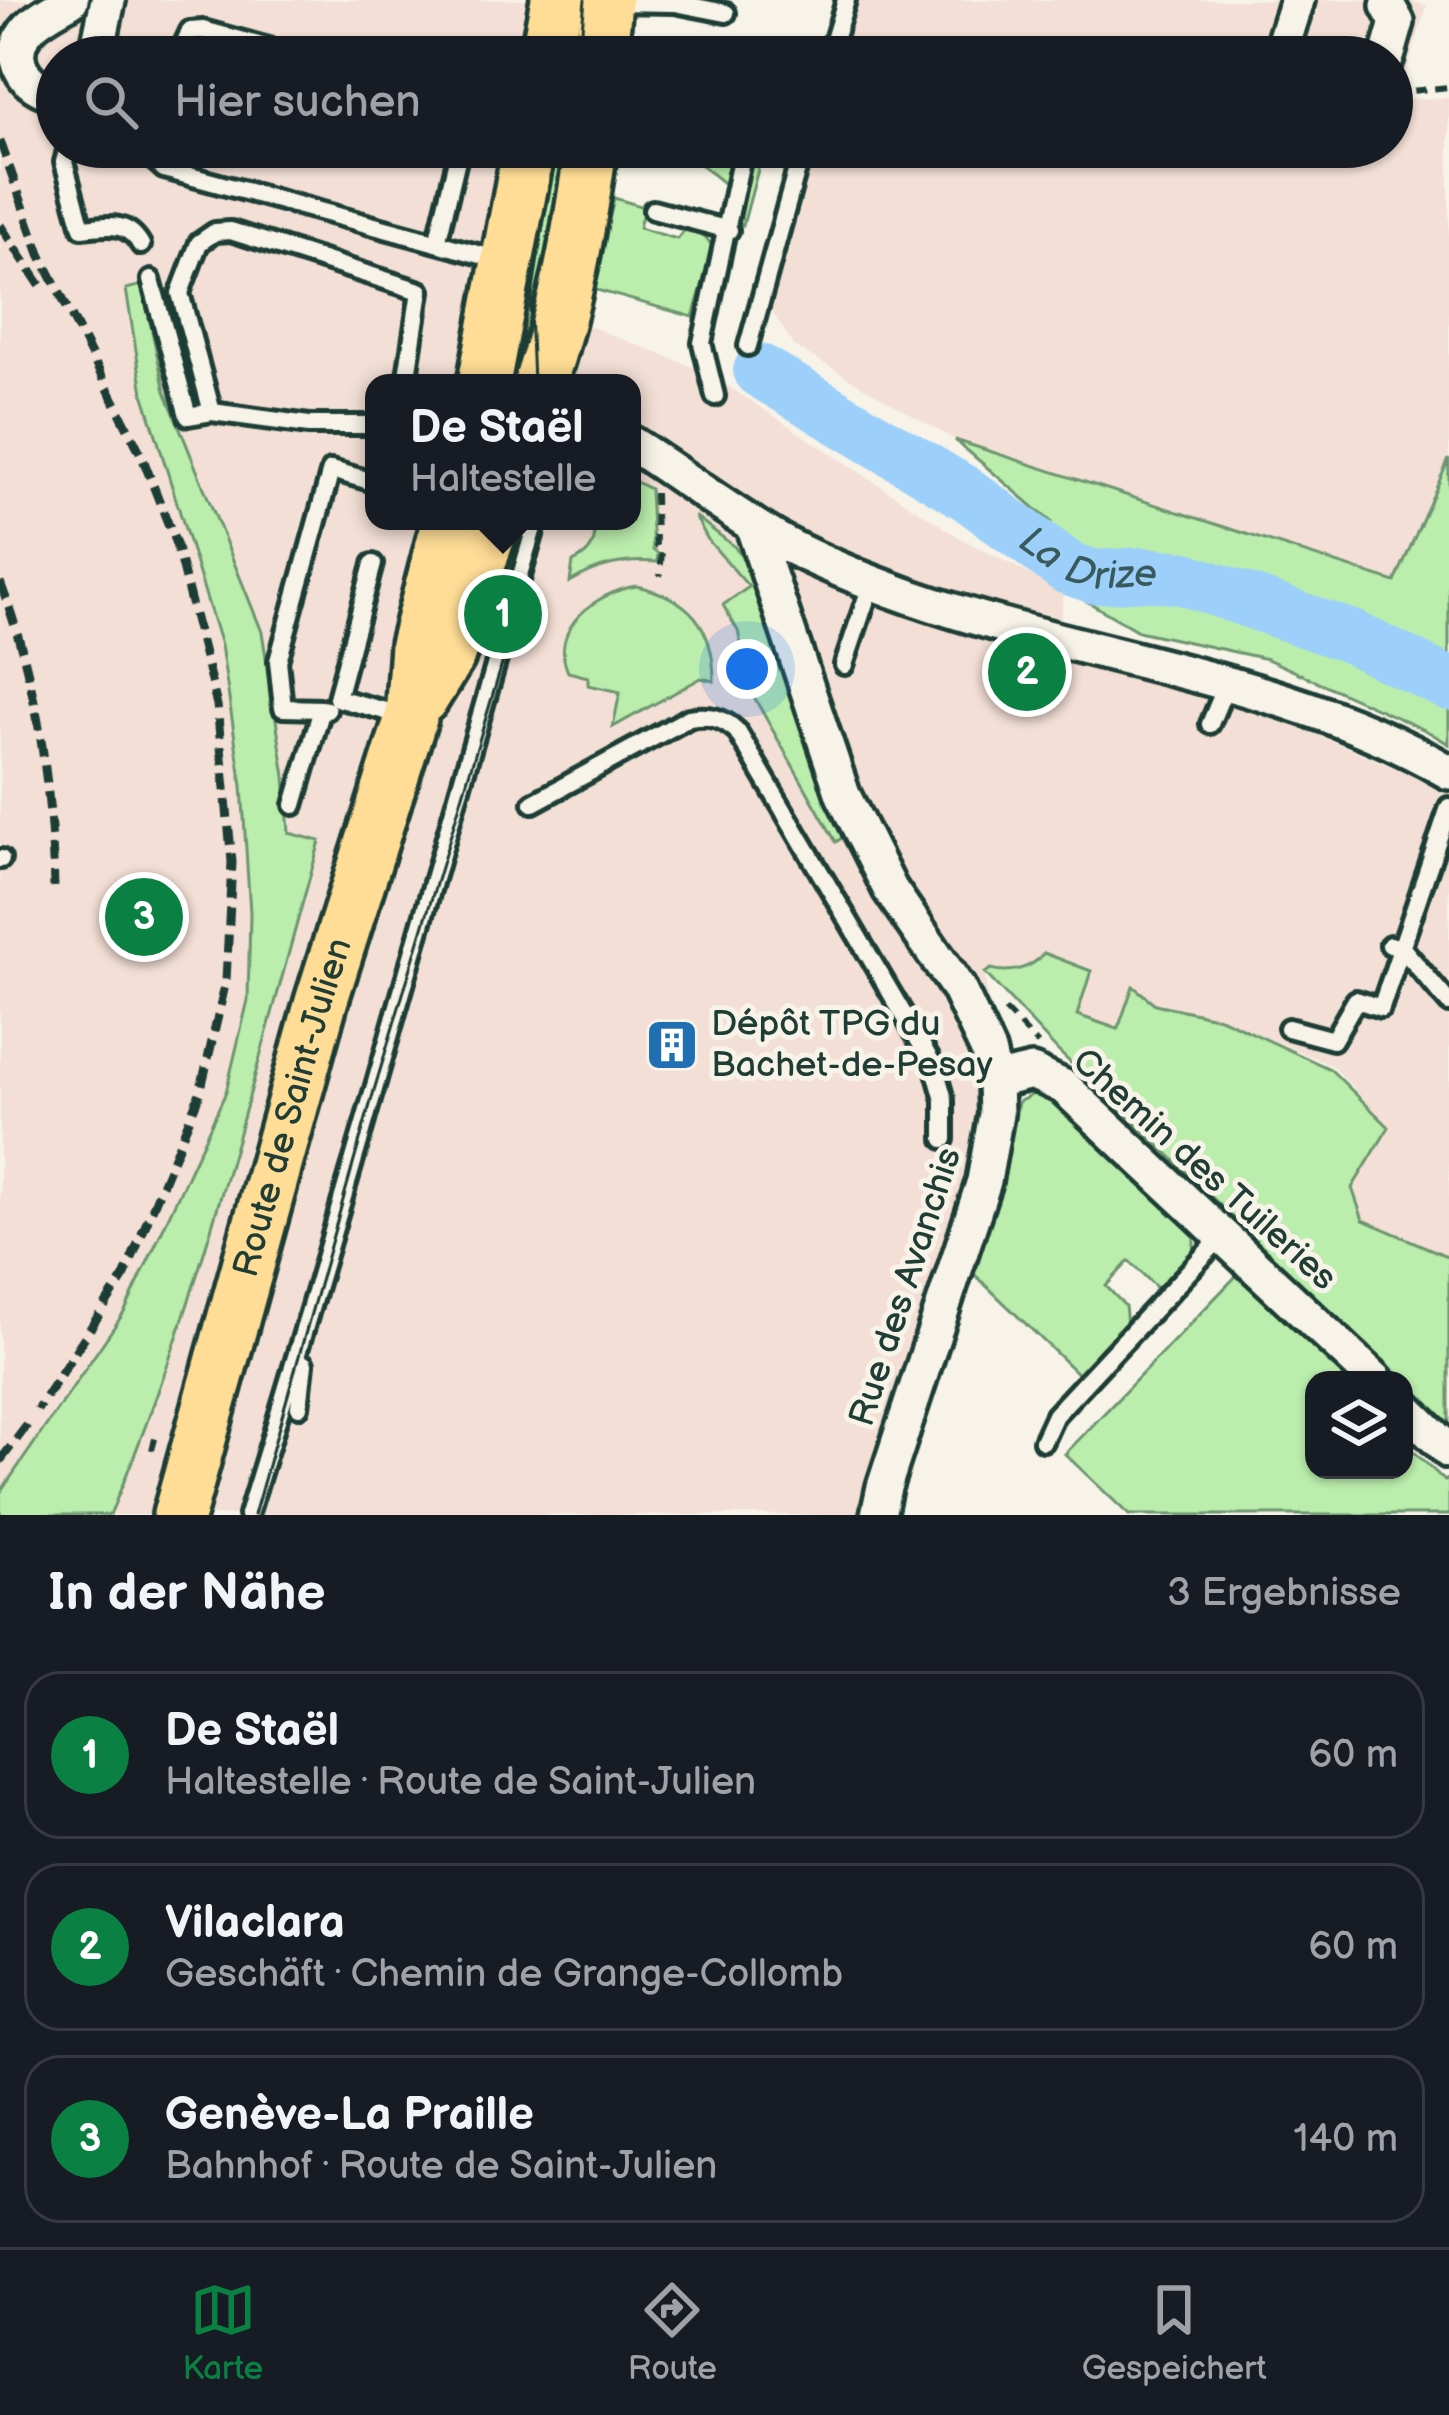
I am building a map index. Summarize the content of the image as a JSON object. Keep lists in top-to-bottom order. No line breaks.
{"streets":{"main road":["Route de Saint-Julien"],"street":["Chemin des Tuileries","Rue des Avanchis"]},"crossings":[["Chemin des Tuileries","Rue des Avanchis"]],"water":["La Drize"],"places":{"building":["Dépôt TPG du Bachet-de-Pesay"]},"page":{"search":"Hier suchen","popup":["De Staël","Haltestelle"],"pins":["1","2","3"],"heading":["In der Nähe","3 Ergebnisse"],"list":[{"mark":"1","name":"De Staël","note":"Haltestelle · Route de Saint-Julien","value":"60 m"},{"mark":"2","name":"Vilaclara","note":"Geschäft · Chemin de Grange-Collomb","value":"60 m"},{"mark":"3","name":"Genève-La Praille","note":"Bahnhof · Route de Saint-Julien","value":"140 m"}],"nav":["Karte","Route","Gespeichert"]}}
